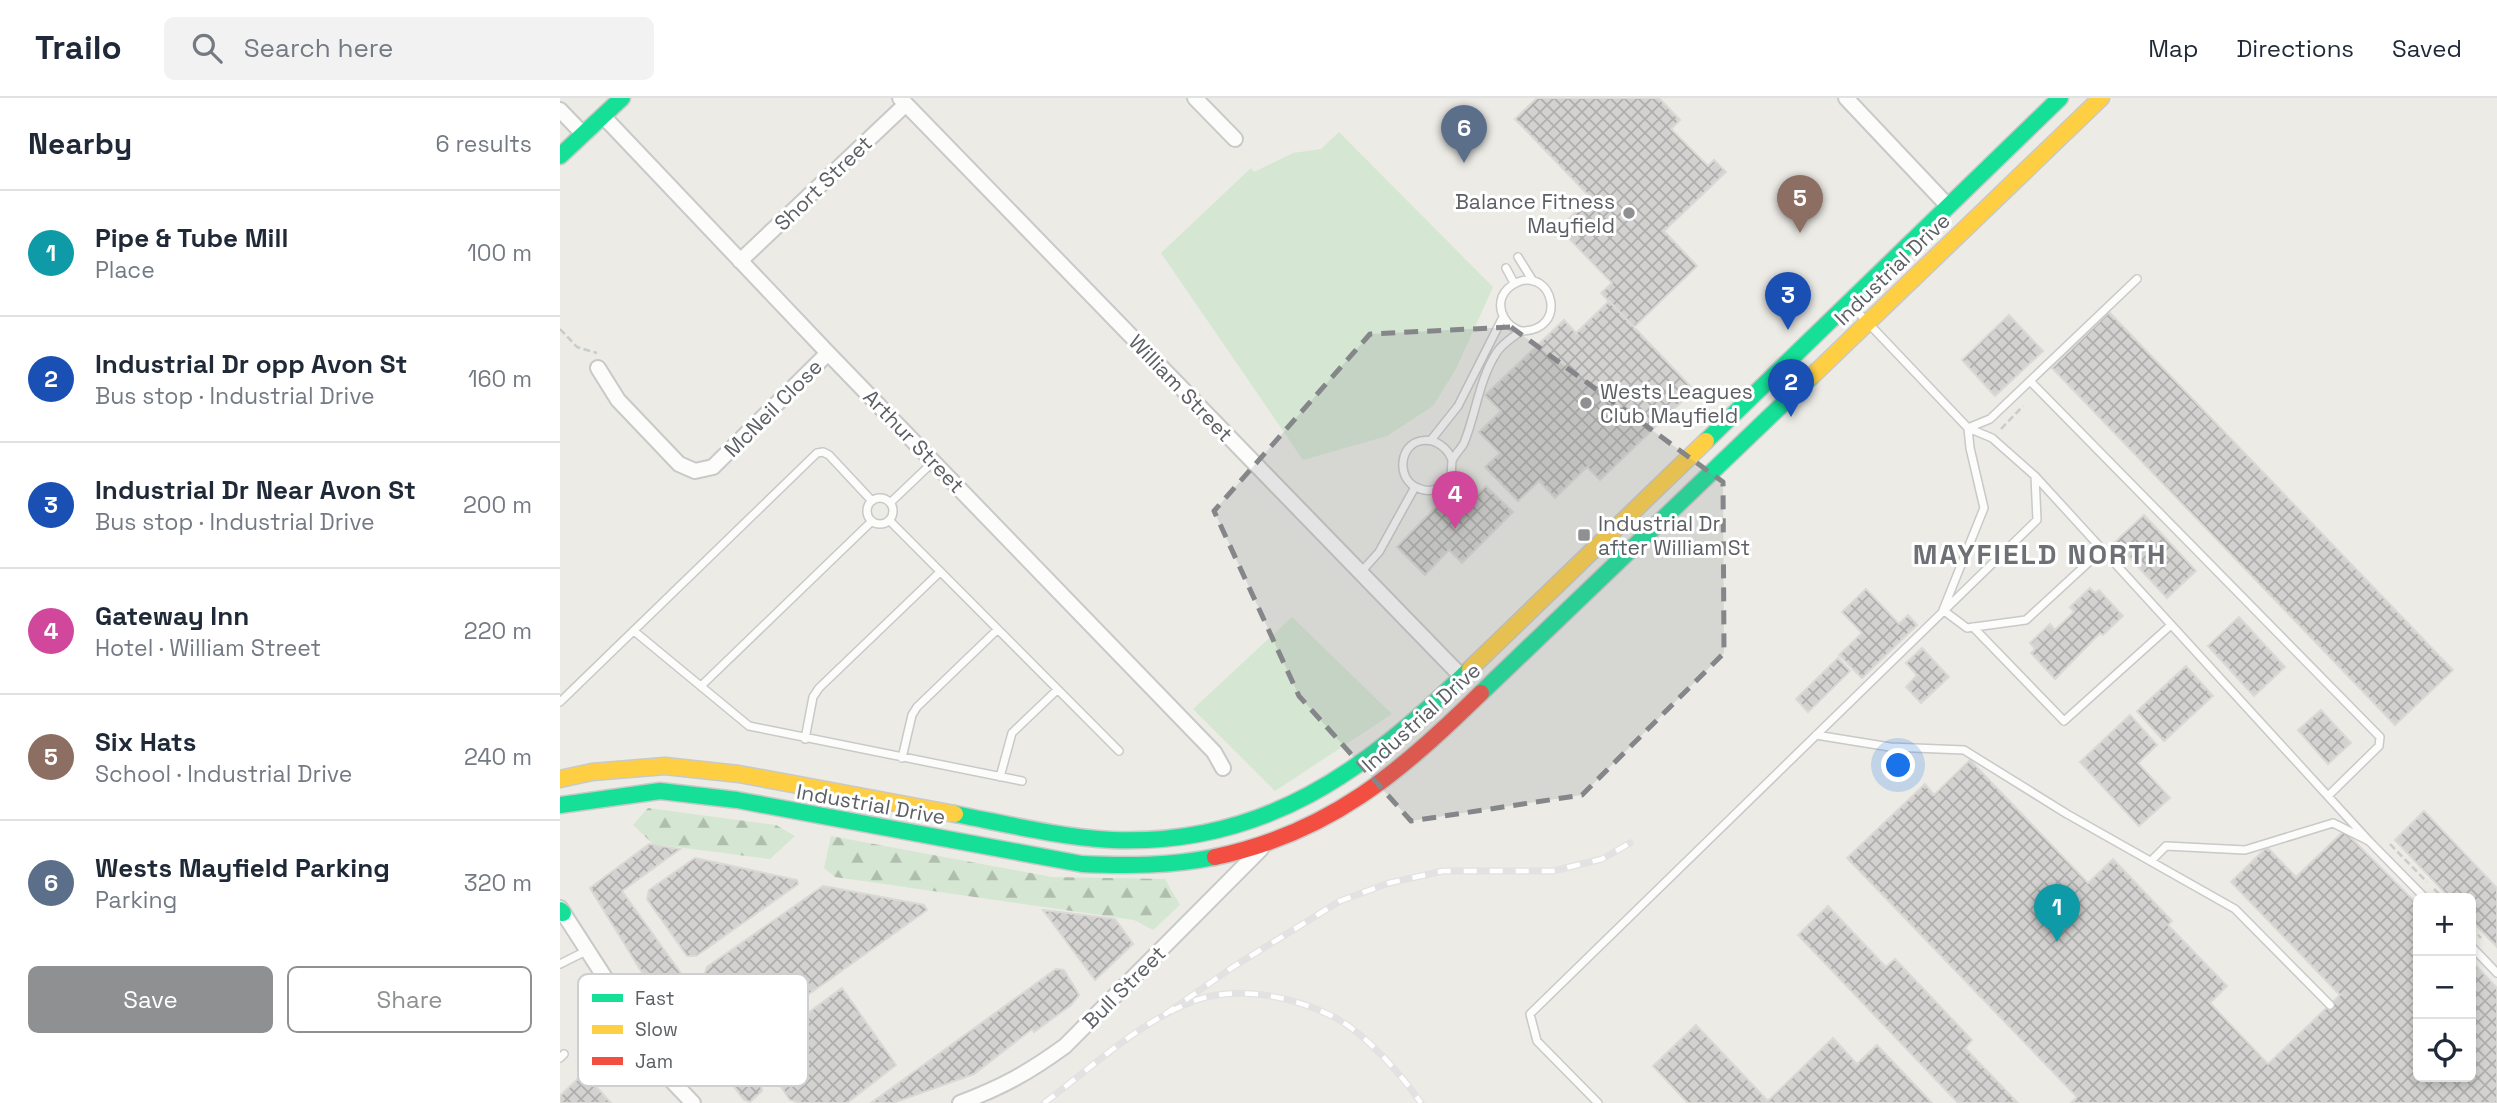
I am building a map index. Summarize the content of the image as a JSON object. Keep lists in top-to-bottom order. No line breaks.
{"streets":{"main road":["Industrial Drive"],"street":["Short Street","William Street","McNeil Close","Arthur Street","Bull Street"]},"crossings":[["Short Street","William Street"],["Short Street","Arthur Street"],["Industrial Drive","William Street"],["Industrial Drive","Bull Street"],["McNeil Close","Arthur Street"]],"districts":["MAYFIELD NORTH"],"places":{"other":["Balance Fitness Mayfield","Wests Leagues Club Mayfield"],"transit":["Industrial Dr after William St"]},"legend":["Fast","Slow","Jam"],"page":{"header":"Trailo","search":"Search here","nav":["Map","Directions","Saved"],"heading":["Nearby","6 results"],"pins":["6","5","3","2","4","1"],"list":[{"mark":"1","name":"Pipe & Tube Mill","note":"Place","value":"100 m"},{"mark":"2","name":"Industrial Dr opp Avon St","note":"Bus stop · Industrial Drive","value":"160 m"},{"mark":"3","name":"Industrial Dr Near Avon St","note":"Bus stop · Industrial Drive","value":"200 m"},{"mark":"4","name":"Gateway Inn","note":"Hotel · William Street","value":"220 m"},{"mark":"5","name":"Six Hats","note":"School · Industrial Drive","value":"240 m"},{"mark":"6","name":"Wests Mayfield Parking","note":"Parking","value":"320 m"}],"map_buttons":["+","−"],"buttons":["Save","Share"]}}
